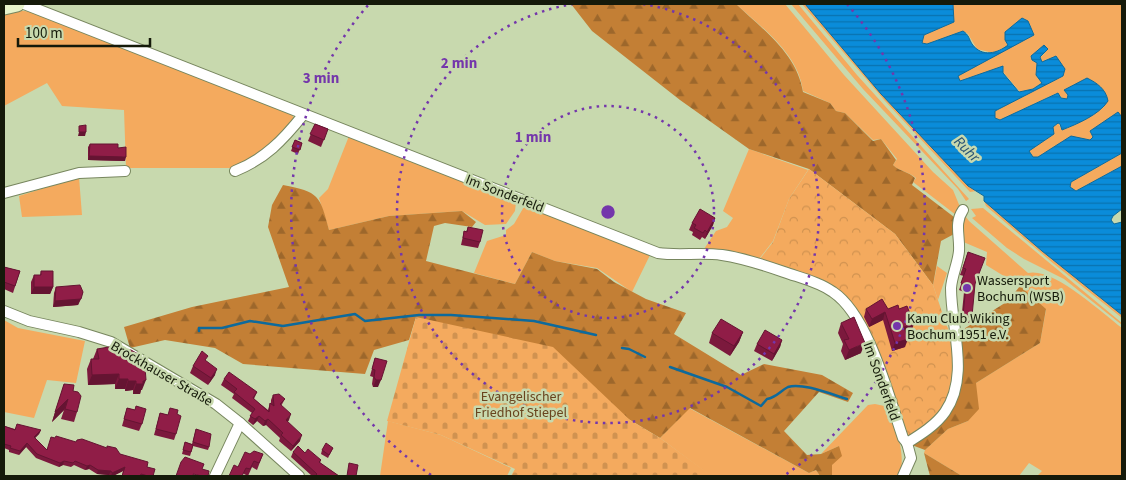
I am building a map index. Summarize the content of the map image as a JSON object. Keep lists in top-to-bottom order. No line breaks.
{"streets":{"street":["Im Sonderfeld","Brockhauser Straße"]},"water":["Ruhr"],"parks":["Evangelischer Friedhof Stiepel"],"places":["Wassersport Bochum (WSB)","Kanu Club Wiking Bochum 1951 e.V."],"scale_bar":"100 m","rings":["2 min","3 min","1 min"]}
